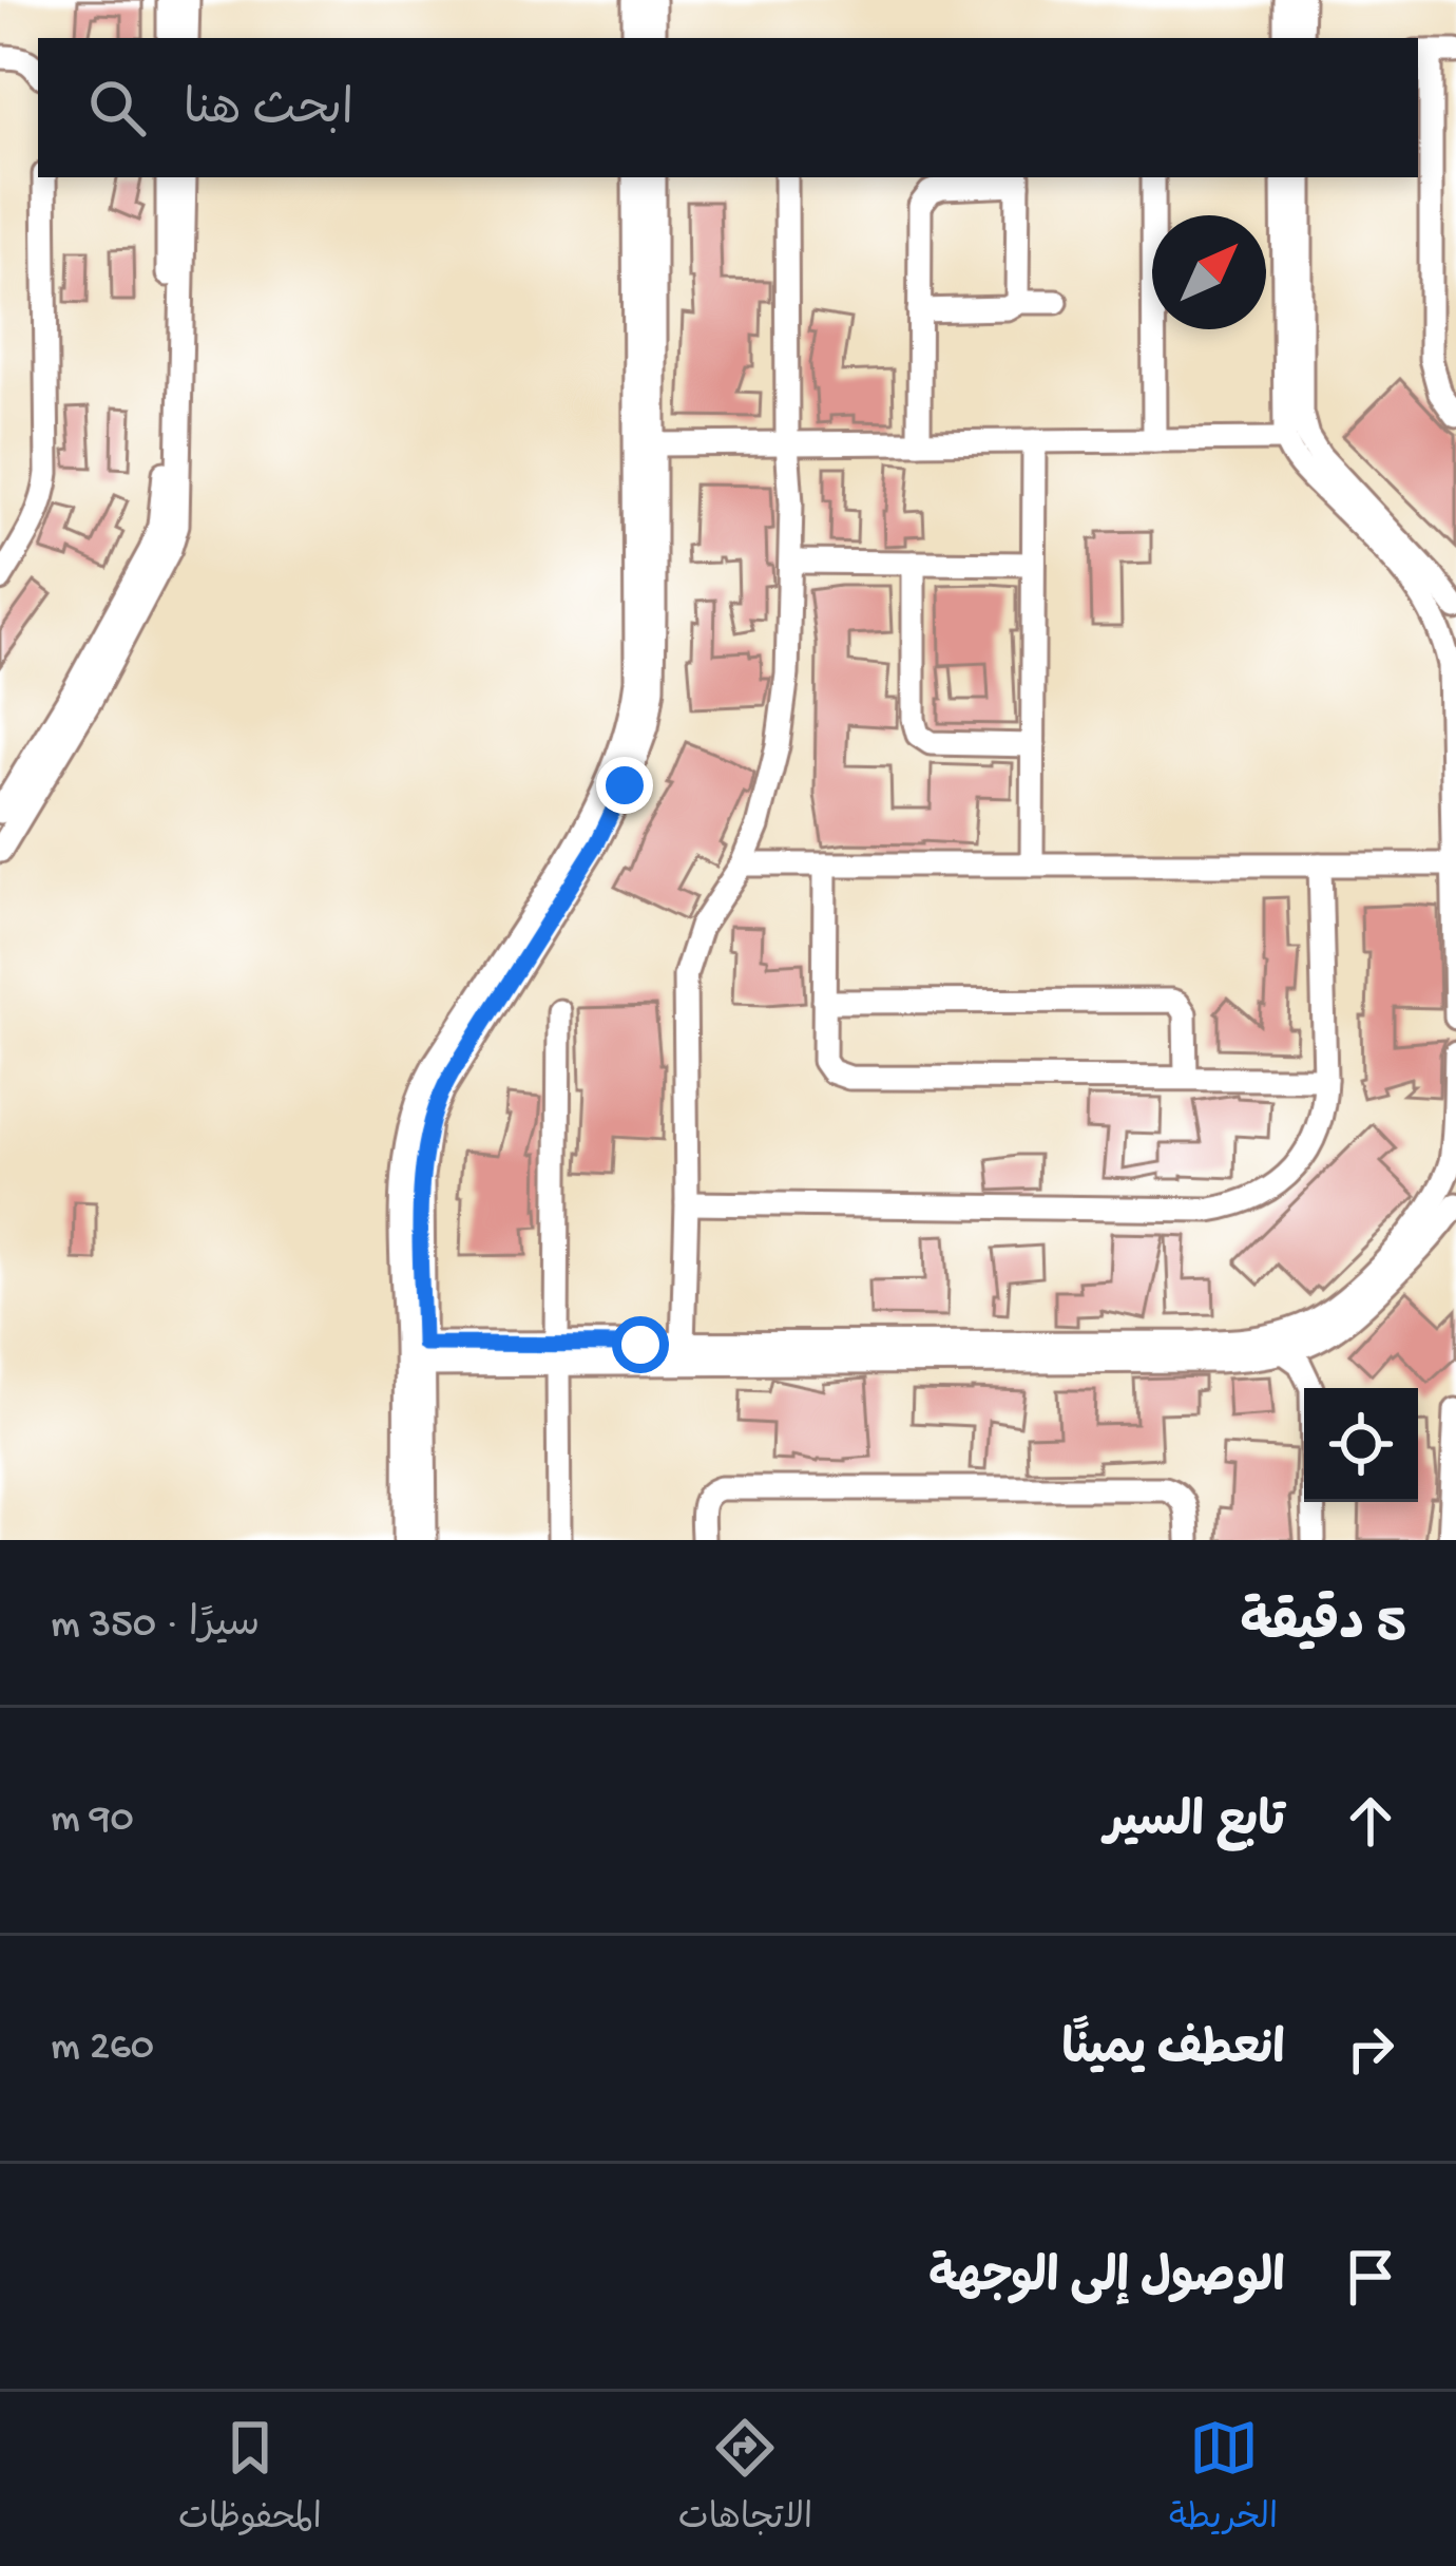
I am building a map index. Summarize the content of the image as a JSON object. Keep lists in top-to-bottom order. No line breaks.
{"north":"top right","page":{"search":"ابحث هنا","heading":["5 دقيقة","سيرًا · 350 m"],"list":[["تابع السير","90 m"],["انعطف يمينًا","260 m"],"الوصول إلى الوجهة"],"nav":["الخريطة","الاتجاهات","المحفوظات"]}}
